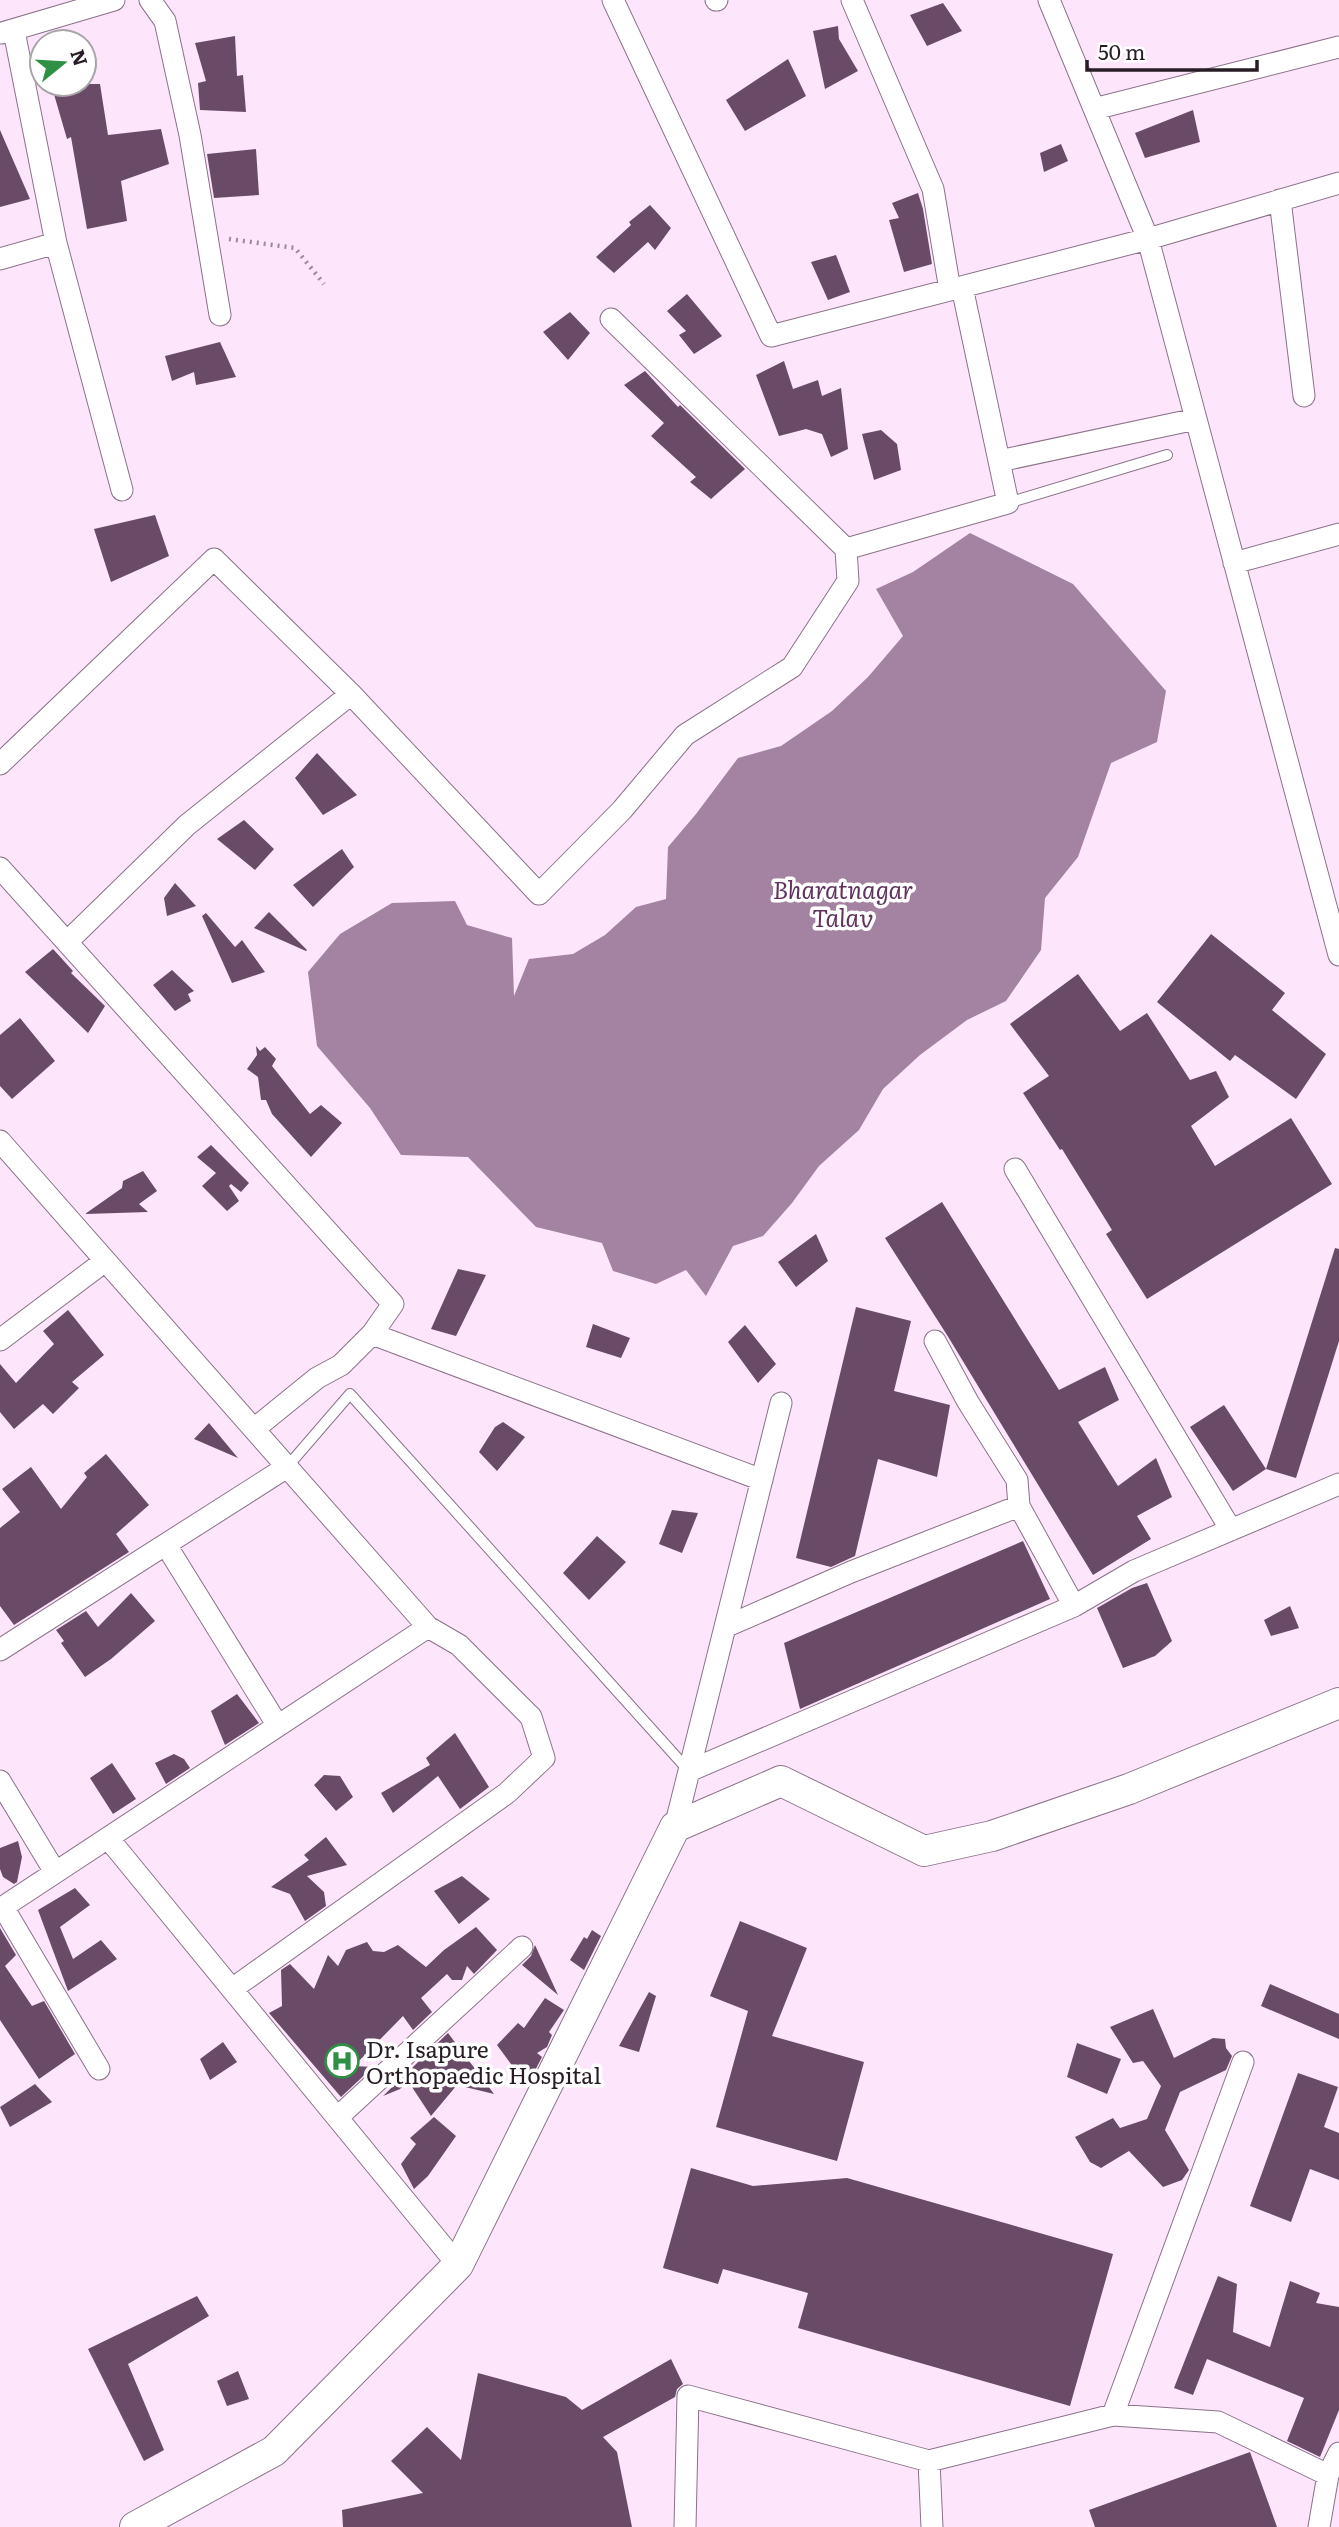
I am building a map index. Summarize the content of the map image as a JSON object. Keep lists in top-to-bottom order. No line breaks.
{"water":["Bharatnagar Talav"],"places":{"hospital":["Dr. Isapure Orthopaedic Hospital"]},"scale_bar":"50 m","north":"right"}
